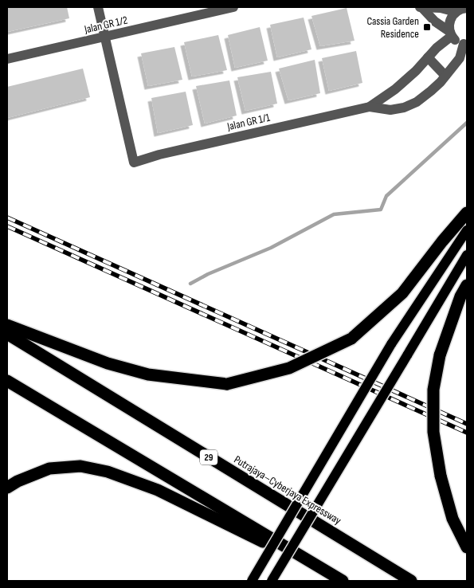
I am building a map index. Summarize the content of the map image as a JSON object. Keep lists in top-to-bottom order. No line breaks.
{"streets":{"highway":["29","Putrajaya–Cyberjaya Expressway"],"street":["Jalan GR 1/2","Jalan GR 1/1"]},"crossings":[["Jalan GR 1/2","Jalan GR 1/1"]],"places":{"transit":["Cassia Garden Residence"]}}
